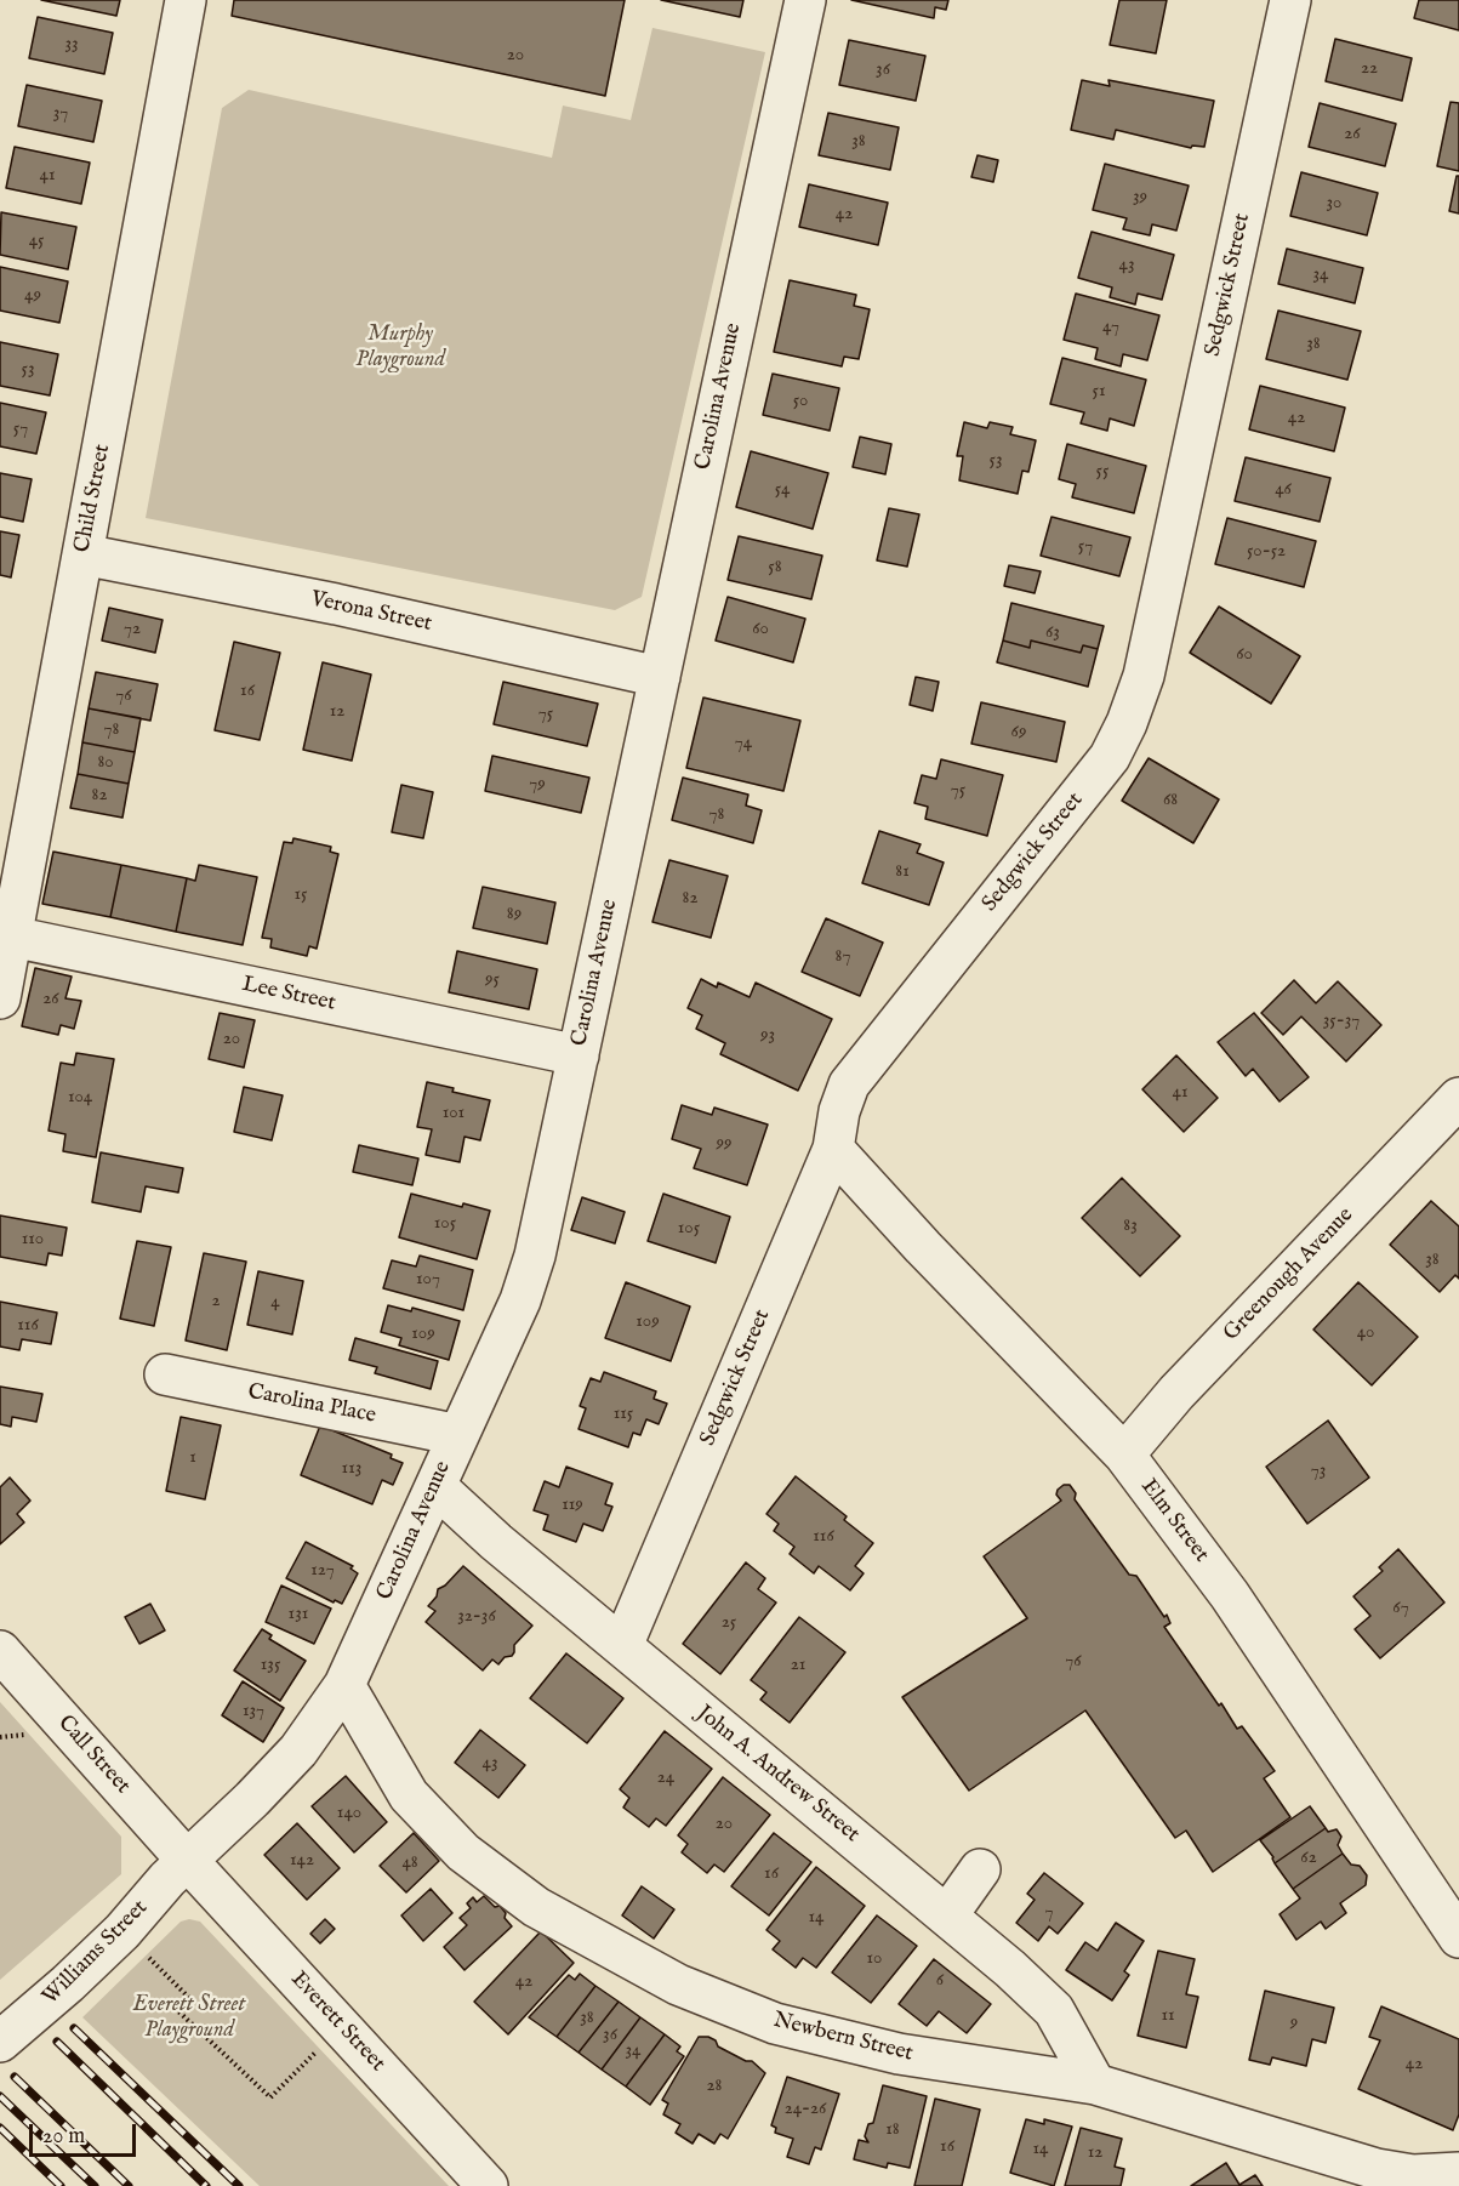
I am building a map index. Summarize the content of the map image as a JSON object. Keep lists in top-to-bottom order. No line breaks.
{"streets":{"street":["Sedgwick Street","Carolina Avenue","Child Street","Verona Street","Lee Street","Greenough Avenue","Carolina Place","Elm Street","Call Street","John A. Andrew Street","Williams Street","Everett Street","Newbern Street"]},"crossings":[["Sedgwick Street","Elm Street"],["Sedgwick Street","John A. Andrew Street"],["Carolina Avenue","Verona Street"],["Carolina Avenue","Lee Street"],["Carolina Avenue","Carolina Place"],["Carolina Avenue","Call Street"],["Carolina Avenue","John A. Andrew Street"],["Carolina Avenue","Williams Street"],["Carolina Avenue","Everett Street"],["Carolina Avenue","Newbern Street"],["Child Street","Verona Street"],["Child Street","Lee Street"],["Greenough Avenue","Elm Street"],["Call Street","Williams Street"],["Call Street","Everett Street"],["John A. Andrew Street","Newbern Street"],["Williams Street","Everett Street"]],"parks":["Murphy Playground","Everett Street Playground"],"house_numbers":["33","20","22","36","37","26","38","41","39","30","42","45","43","34","49","47","38","53","51","50","42","57","53","55","54","46","57","50-52","58","72","60","63","60","16","76","12","75","78","69","74","80","79","75","82","68","78","81","15","82","89","87","95","26","35-37","93","20","41","104","101","99","105","83","105","110","38","107","2","4","109","116","40","109","115","1","113","73","119","116","127","67","131","32-36","25","76","135","21","137","43","24","140","20","62","142","48","16","7","14","10","6","42","11","38","9","36","34","42","28","24-26","18","16","14","12"],"scale_bar":"20 m"}
